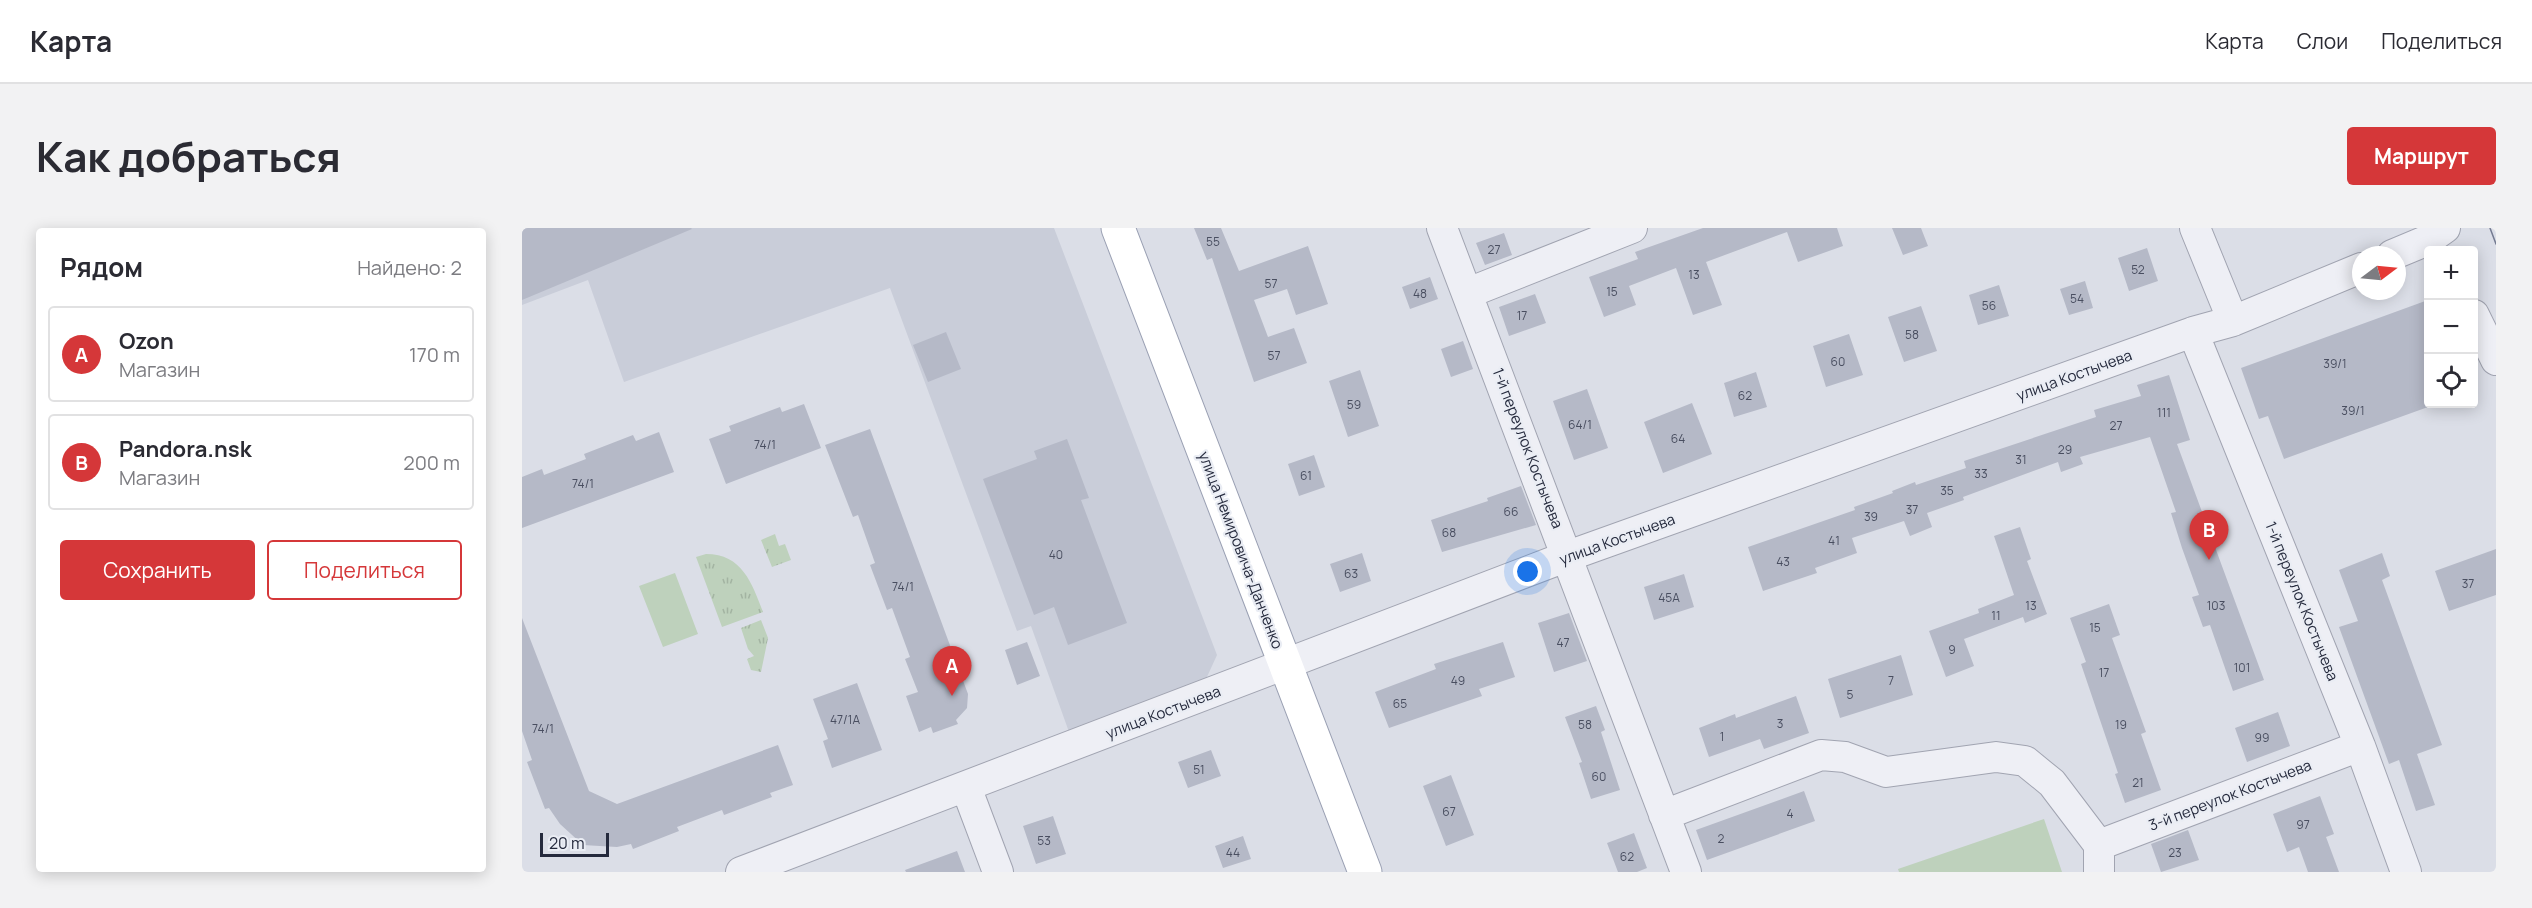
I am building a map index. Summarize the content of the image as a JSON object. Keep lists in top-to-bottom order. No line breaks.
{"streets":{"main road":["улица Немировича-Данченко"],"street":["улица Костычева","1-й переулок Костычева","3-й переулок Костычева"]},"crossings":[["улица Костычева","1-й переулок Костычева"],["улица Костычева","улица Немировича-Данченко"],["1-й переулок Костычева","3-й переулок Костычева"]],"house_numbers":["55","27","52","13","57","15","48","54","56","17","58","57","60","39/1","62","59","39/1","111","64/1","27","64","74/1","29","31","33","61","74/1","35","37","66","39","68","41","40","43","63","37","74/1","45А","13","103","11","15","47","9","101","17","49","7","5","65","47/1А","3","58","19","74/1","1","99","51","60","21","67","4","97","2","53","44","23","62"],"scale_bar":"20 m","north":"right","page":{"header":"Карта","nav":["Карта","Слои","Поделиться"],"title":"Как добраться","buttons":["Маршрут",["Сохранить","Поделиться"]],"heading":["Рядом","Найдено: 2"],"map_buttons":["+","−"],"list":[{"mark":"A","name":"Ozon","note":"Магазин","value":"170 m"},{"mark":"B","name":"Pandora.nsk","note":"Магазин","value":"200 m"}],"pins":["B","A"],"scale":"20 m"}}
